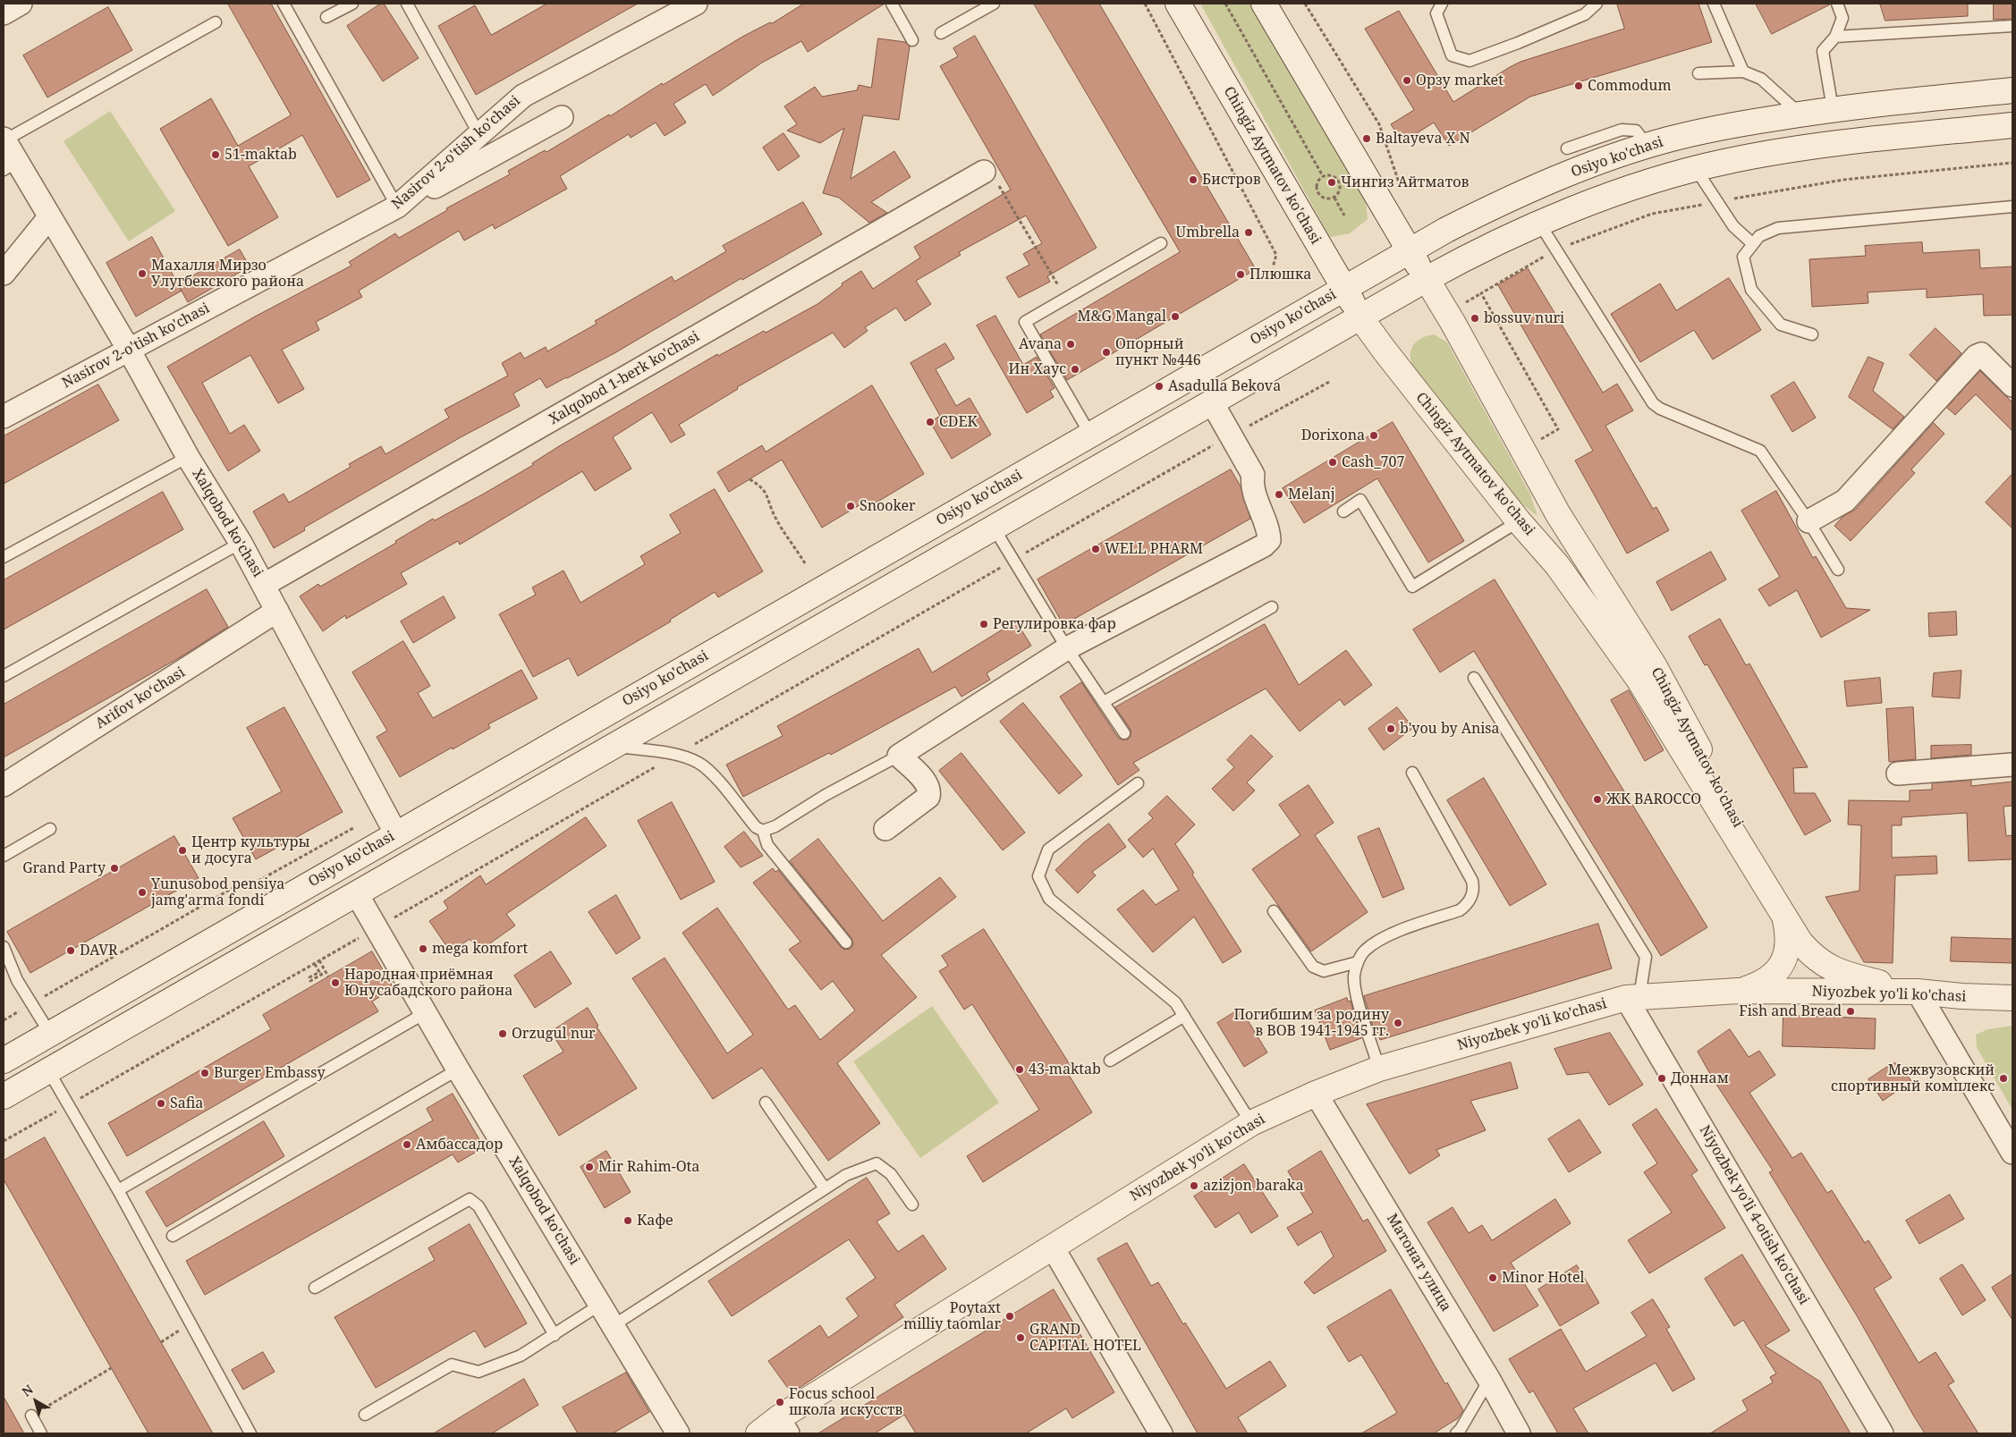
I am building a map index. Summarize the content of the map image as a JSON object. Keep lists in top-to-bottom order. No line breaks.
{"streets":{"main road":["Osiyo ko'chasi","Chingiz Aytmatov ko'chasi","Niyozbek yo'li ko'chasi"],"street":["Nasirov 2-o'tish ko'chasi","Xalqobod 1-berk ko'chasi","Xalqobod ko'chasi","Arifov ko‘chasi","Niyozbek yo'li 4-otish ko'chasi","Матонат улица"]},"crossings":[["Nasirov 2-o'tish ko'chasi","Xalqobod ko'chasi"],["Osiyo ko'chasi","Chingiz Aytmatov ko'chasi"],["Osiyo ko'chasi","Xalqobod ko'chasi"],["Chingiz Aytmatov ko'chasi","Niyozbek yo'li ko'chasi"],["Xalqobod 1-berk ko'chasi","Xalqobod ko'chasi"],["Xalqobod ko'chasi","Arifov ko‘chasi"],["Niyozbek yo'li ko'chasi","Niyozbek yo'li 4-otish ko'chasi"],["Niyozbek yo'li ko'chasi","Матонат улица"]],"places":["Орзу market","Commodum","Baltayeva X N","51-maktab","Бистров","Чингиз Айтматов","Umbrella","Махалля Мирзо Улугбекского района","Плюшка","M&G Mangal","bossuv nuri","Avana","Опорный пункт №446","Ин Хаус","Asadulla Bekova","CDEK","Dorixona","Cash_707","Melanj","Snooker","WELL PHARM","Регулировка фар","b'you by Anisa","ЖК BAROCCO","Центр культуры и досуга","Grand Party","Yunusobod pensiya jamg'arma fondi","mega komfort","DAVR","Народная приёмная Юнусабадского района","Fish and Bread","Погибшим за родину в ВОВ 1941-1945 гг.","Orzugul nur","43-maktab","Burger Embassy","Доннам","Межвузовский спортивный комплекс","Safia","Амбассадор","Mir Rahim-Ota","azizjon baraka","Кафе","Minor Hotel","Poytaxt milliy taomlar","GRAND CAPITAL HOTEL","Focus school школа искусств"],"north":"top left"}
